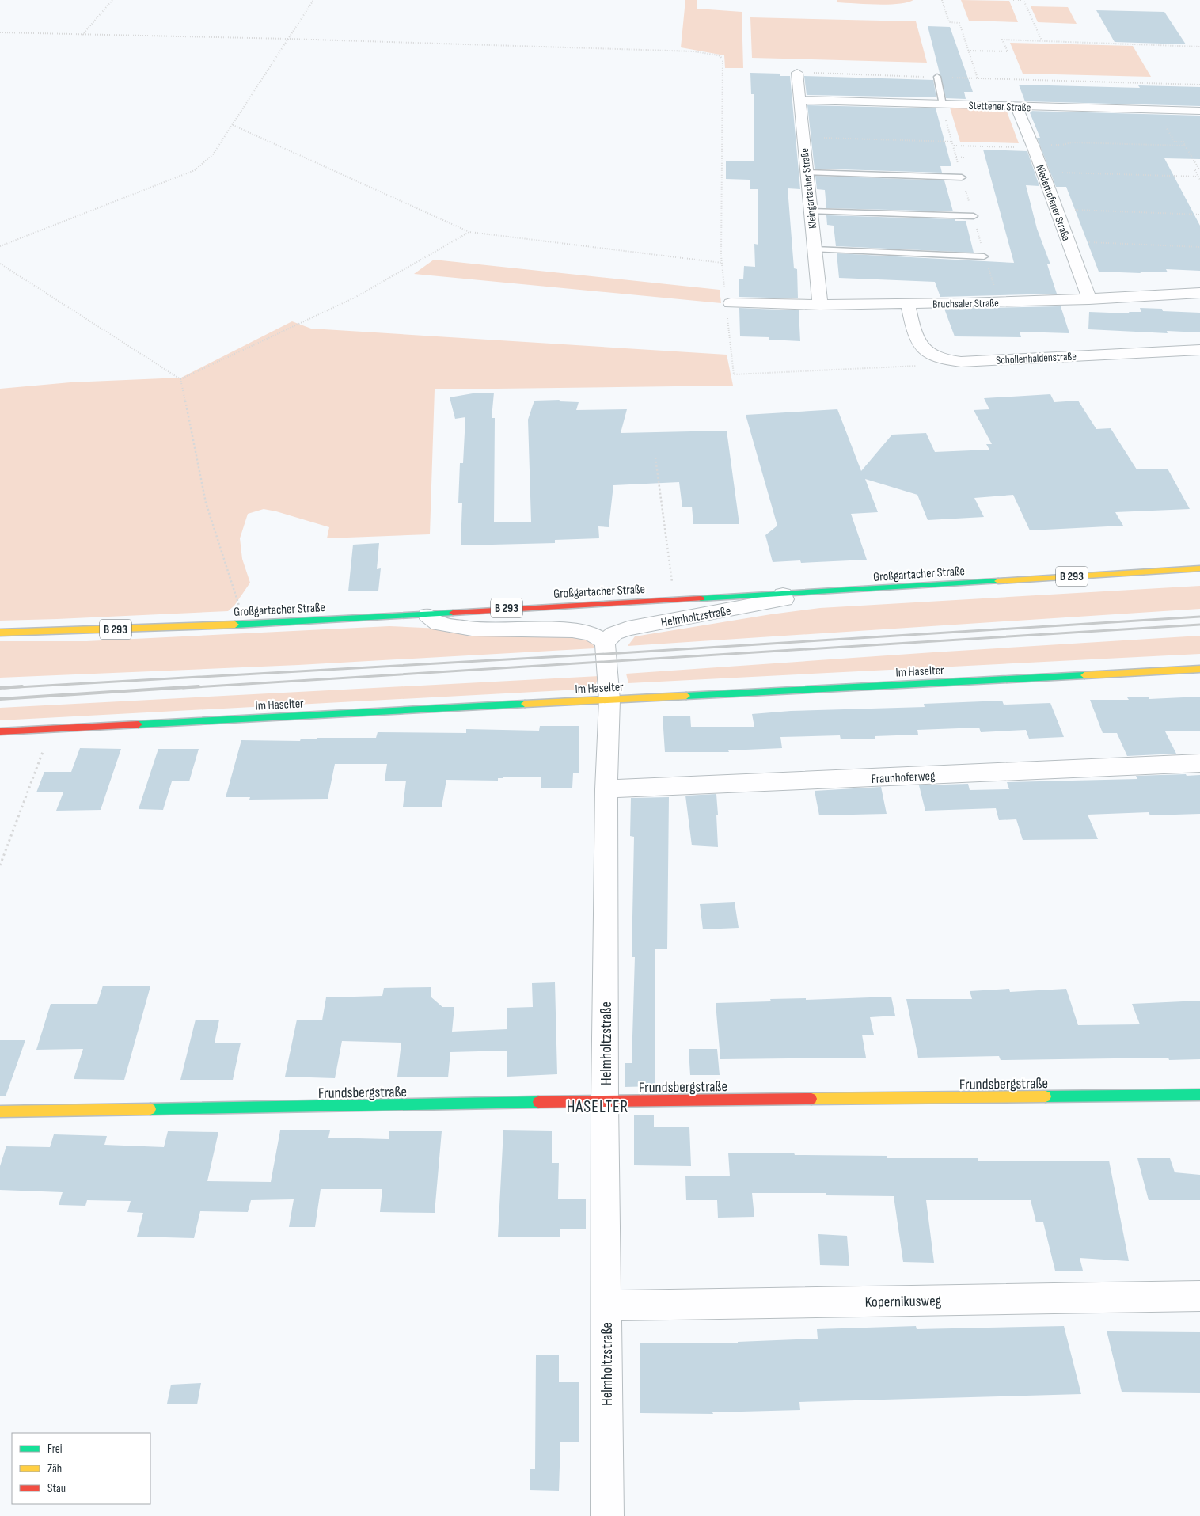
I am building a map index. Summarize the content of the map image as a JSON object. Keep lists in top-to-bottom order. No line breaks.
{"streets":{"street":["Stettener Straße","Kleingartacher Straße","Niederhofener Straße","Bruchsaler Straße","Schollenhaldenstraße","Großgartacher Straße","B 293","Helmholtzstraße","Im Haselter","Fraunhoferweg","Frundsbergstraße","Kopernikusweg"]},"crossings":[["Stettener Straße","Kleingartacher Straße"],["Stettener Straße","Niederhofener Straße"],["Kleingartacher Straße","Bruchsaler Straße"],["Niederhofener Straße","Bruchsaler Straße"],["Bruchsaler Straße","Schollenhaldenstraße"],["Großgartacher Straße","Helmholtzstraße"],["Helmholtzstraße","Im Haselter"],["Helmholtzstraße","Fraunhoferweg"],["Helmholtzstraße","Frundsbergstraße"],["Helmholtzstraße","Kopernikusweg"]],"districts":["HASELTER"],"legend":["Frei","Zäh","Stau"]}
